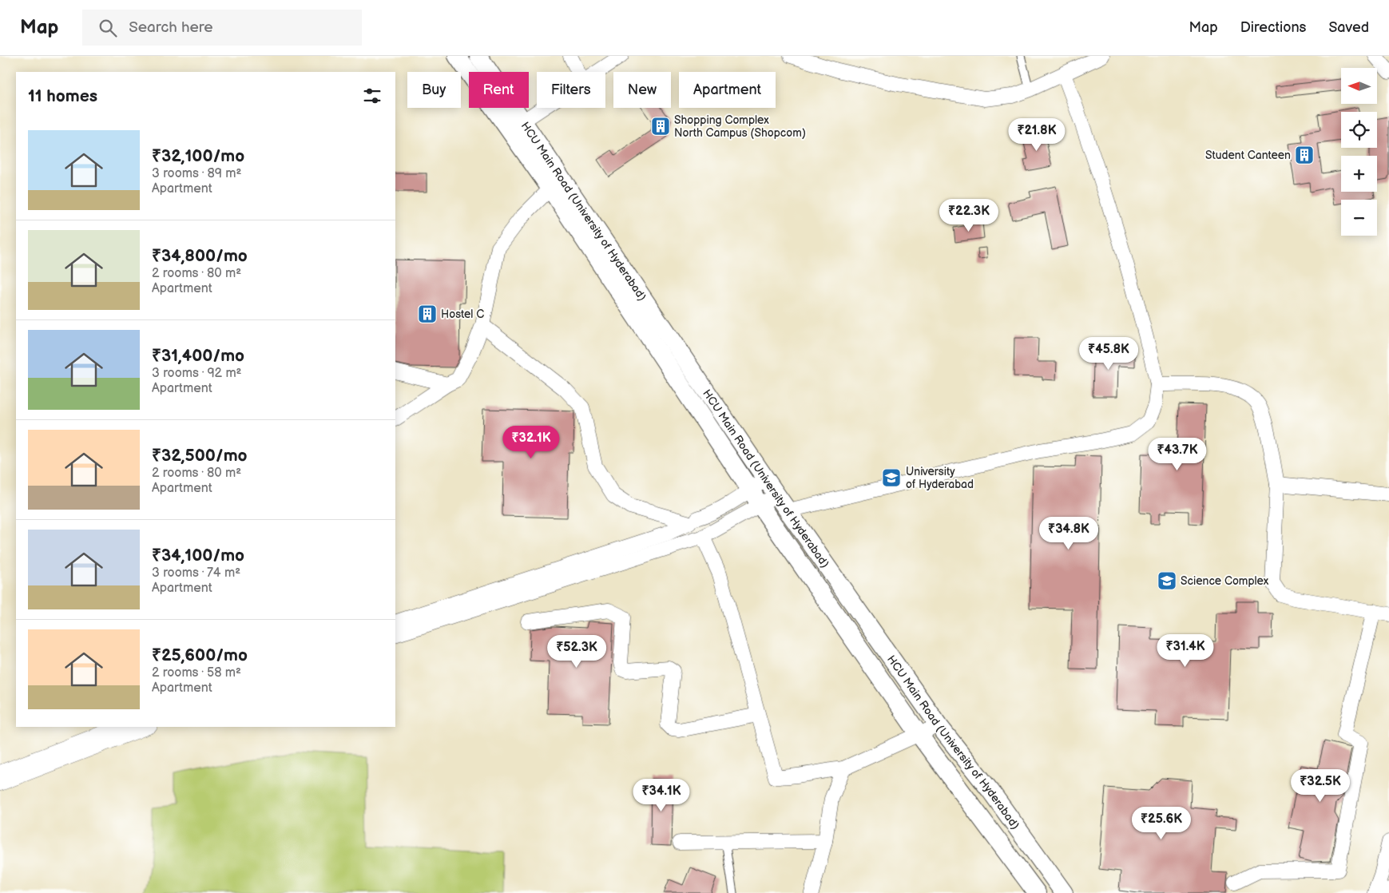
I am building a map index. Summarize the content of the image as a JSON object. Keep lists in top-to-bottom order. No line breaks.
{"streets":{"street":["HCU Main Road (University of Hyderabad)"]},"places":{"building":["Shopping Complex North Campus (Shopcom)","Student Canteen","Hostel C"],"school or university":["University of Hyderabad","Science Complex"]},"north":"left","page":{"header":"Map","search":"Search here","nav":["Map","Directions","Saved"],"map_buttons":["+","−"],"chip":["Buy","Rent","Filters","New","Apartment"],"heading":"11 homes","price":["₹21.8K","₹22.3K","₹45.8K","₹32.1K","₹43.7K","₹34.8K","₹31.4K","₹52.3K","₹32.5K","₹34.1K","₹25.6K"],"list":[{"name":"₹32,100/mo","note":"3 rooms · 89 m² · Apartment"},{"name":"₹34,800/mo","note":"2 rooms · 80 m² · Apartment"},{"name":"₹31,400/mo","note":"3 rooms · 92 m² · Apartment"},{"name":"₹32,500/mo","note":"2 rooms · 80 m² · Apartment"},{"name":"₹34,100/mo","note":"3 rooms · 74 m² · Apartment"},{"name":"₹25,600/mo","note":"2 rooms · 58 m² · Apartment"}]}}
